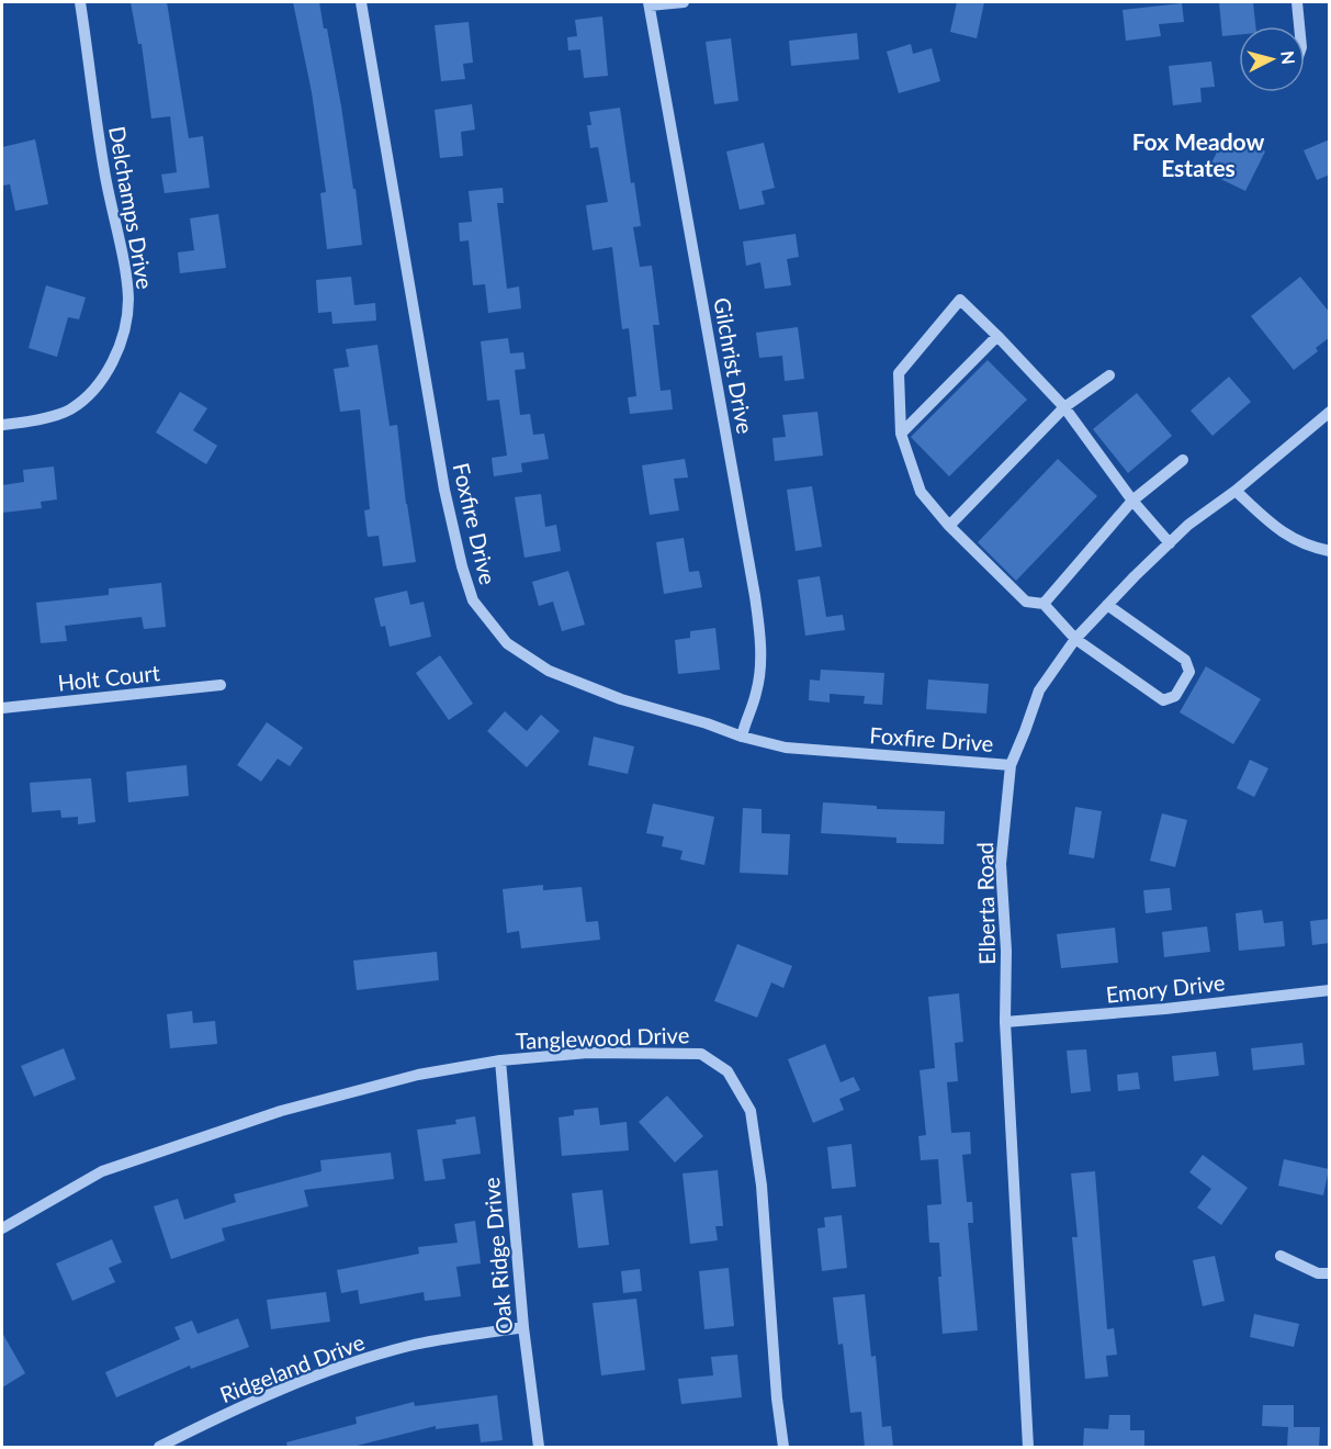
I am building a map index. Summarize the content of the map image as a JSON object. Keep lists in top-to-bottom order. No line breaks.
{"streets":{"street":["Delchamps Drive","Gilchrist Drive","Foxfire Drive","Holt Court","Elberta Road","Emory Drive","Tanglewood Drive","Oak Ridge Drive","Ridgeland Drive"]},"crossings":[["Gilchrist Drive","Foxfire Drive"],["Foxfire Drive","Elberta Road"],["Elberta Road","Emory Drive"],["Tanglewood Drive","Oak Ridge Drive"],["Oak Ridge Drive","Ridgeland Drive"]],"districts":["Fox Meadow Estates"],"north":"right"}
